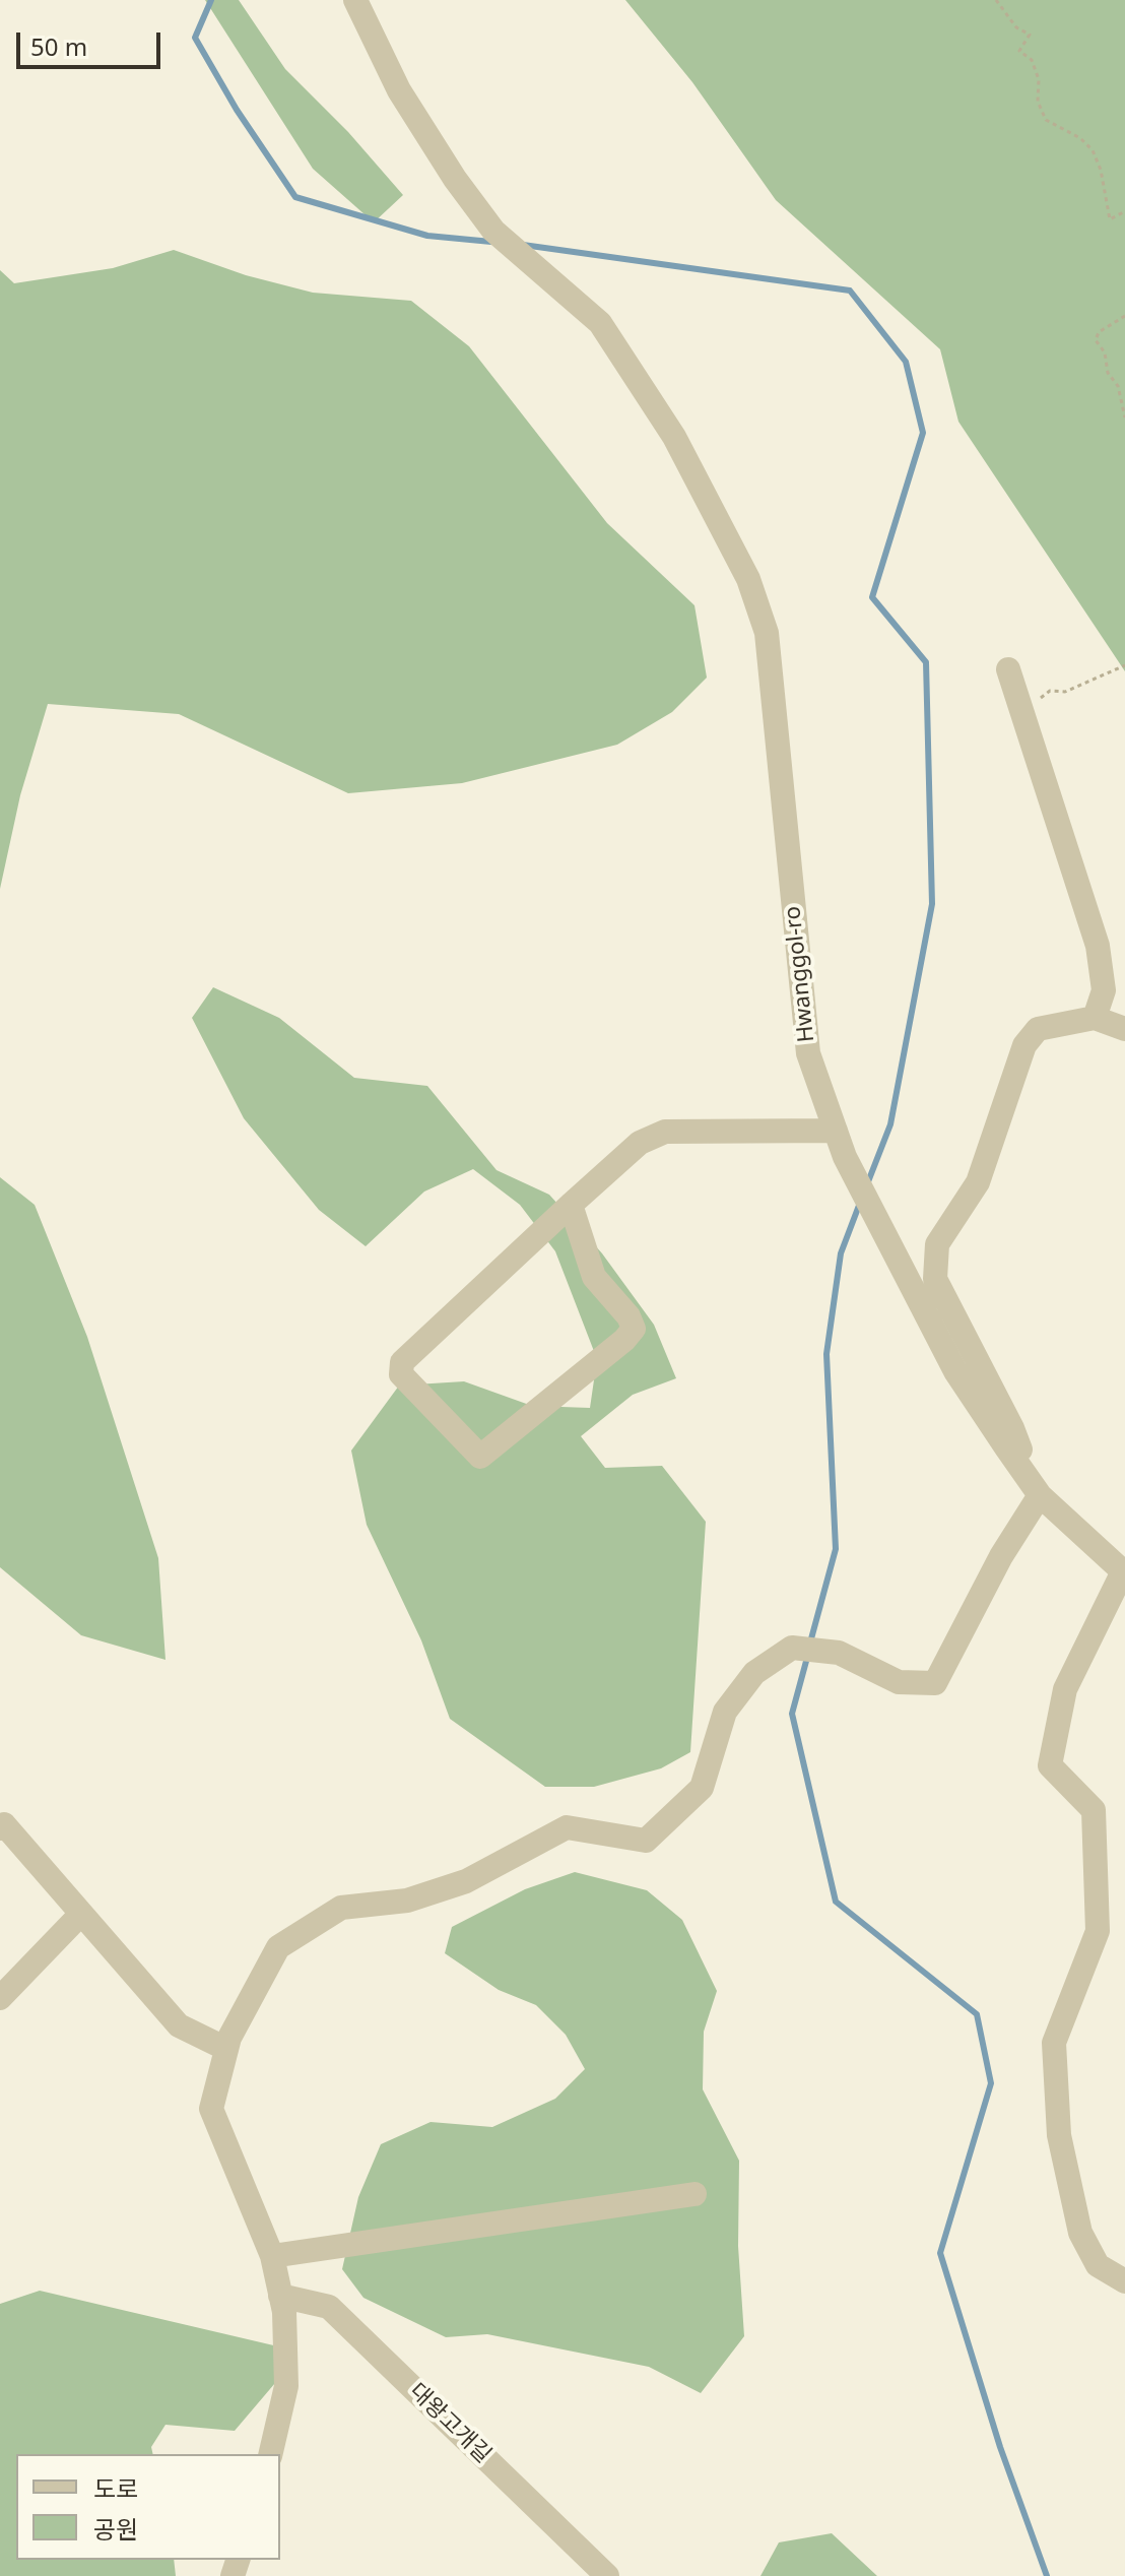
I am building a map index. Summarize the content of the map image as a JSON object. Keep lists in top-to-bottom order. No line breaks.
{"streets":{"street":["Hwanggol-ro","대왕고개길"]},"legend":["도로","공원"],"scale_bar":"50 m"}
